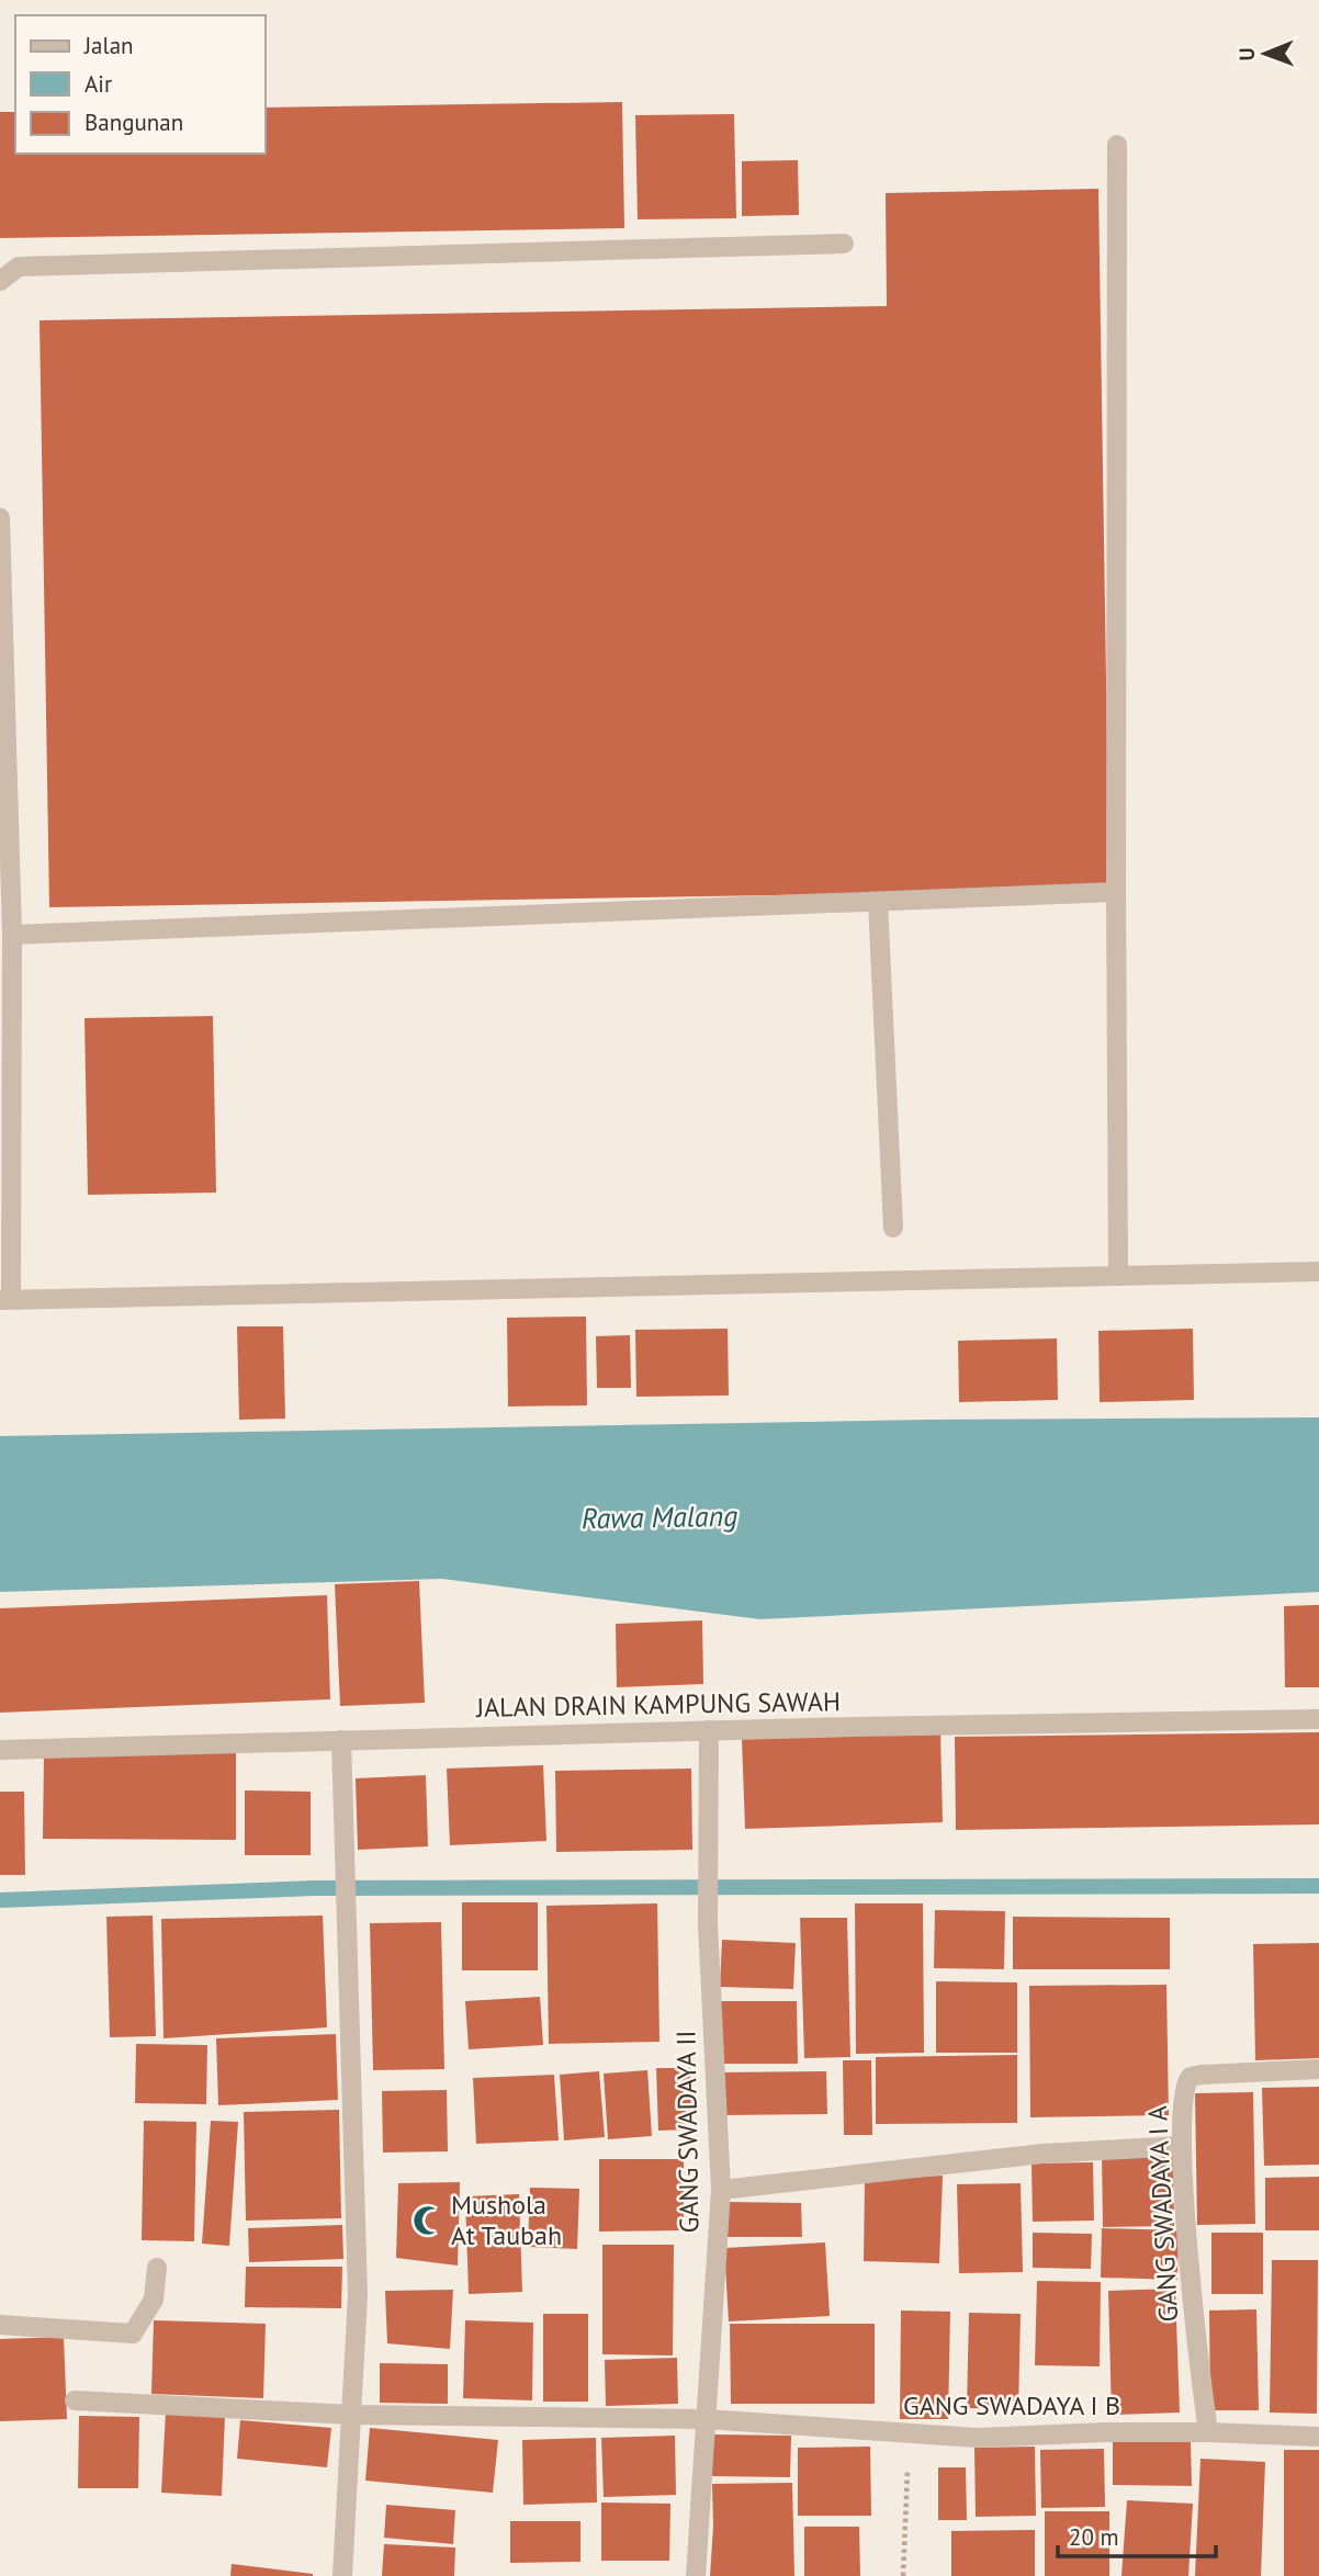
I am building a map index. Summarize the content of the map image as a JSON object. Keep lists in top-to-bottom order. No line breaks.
{"streets":{"street":["JALAN DRAIN KAMPUNG SAWAH","GANG SWADAYA II","GANG SWADAYA I A","GANG SWADAYA I B"]},"crossings":[["JALAN DRAIN KAMPUNG SAWAH","GANG SWADAYA II"],["GANG SWADAYA II","GANG SWADAYA I B"],["GANG SWADAYA I A","GANG SWADAYA I B"]],"water":["Rawa Malang"],"places":{"mosque":["Mushola At Taubah"]},"legend":["Jalan","Air","Bangunan"],"scale_bar":"20 m","north":"left"}
